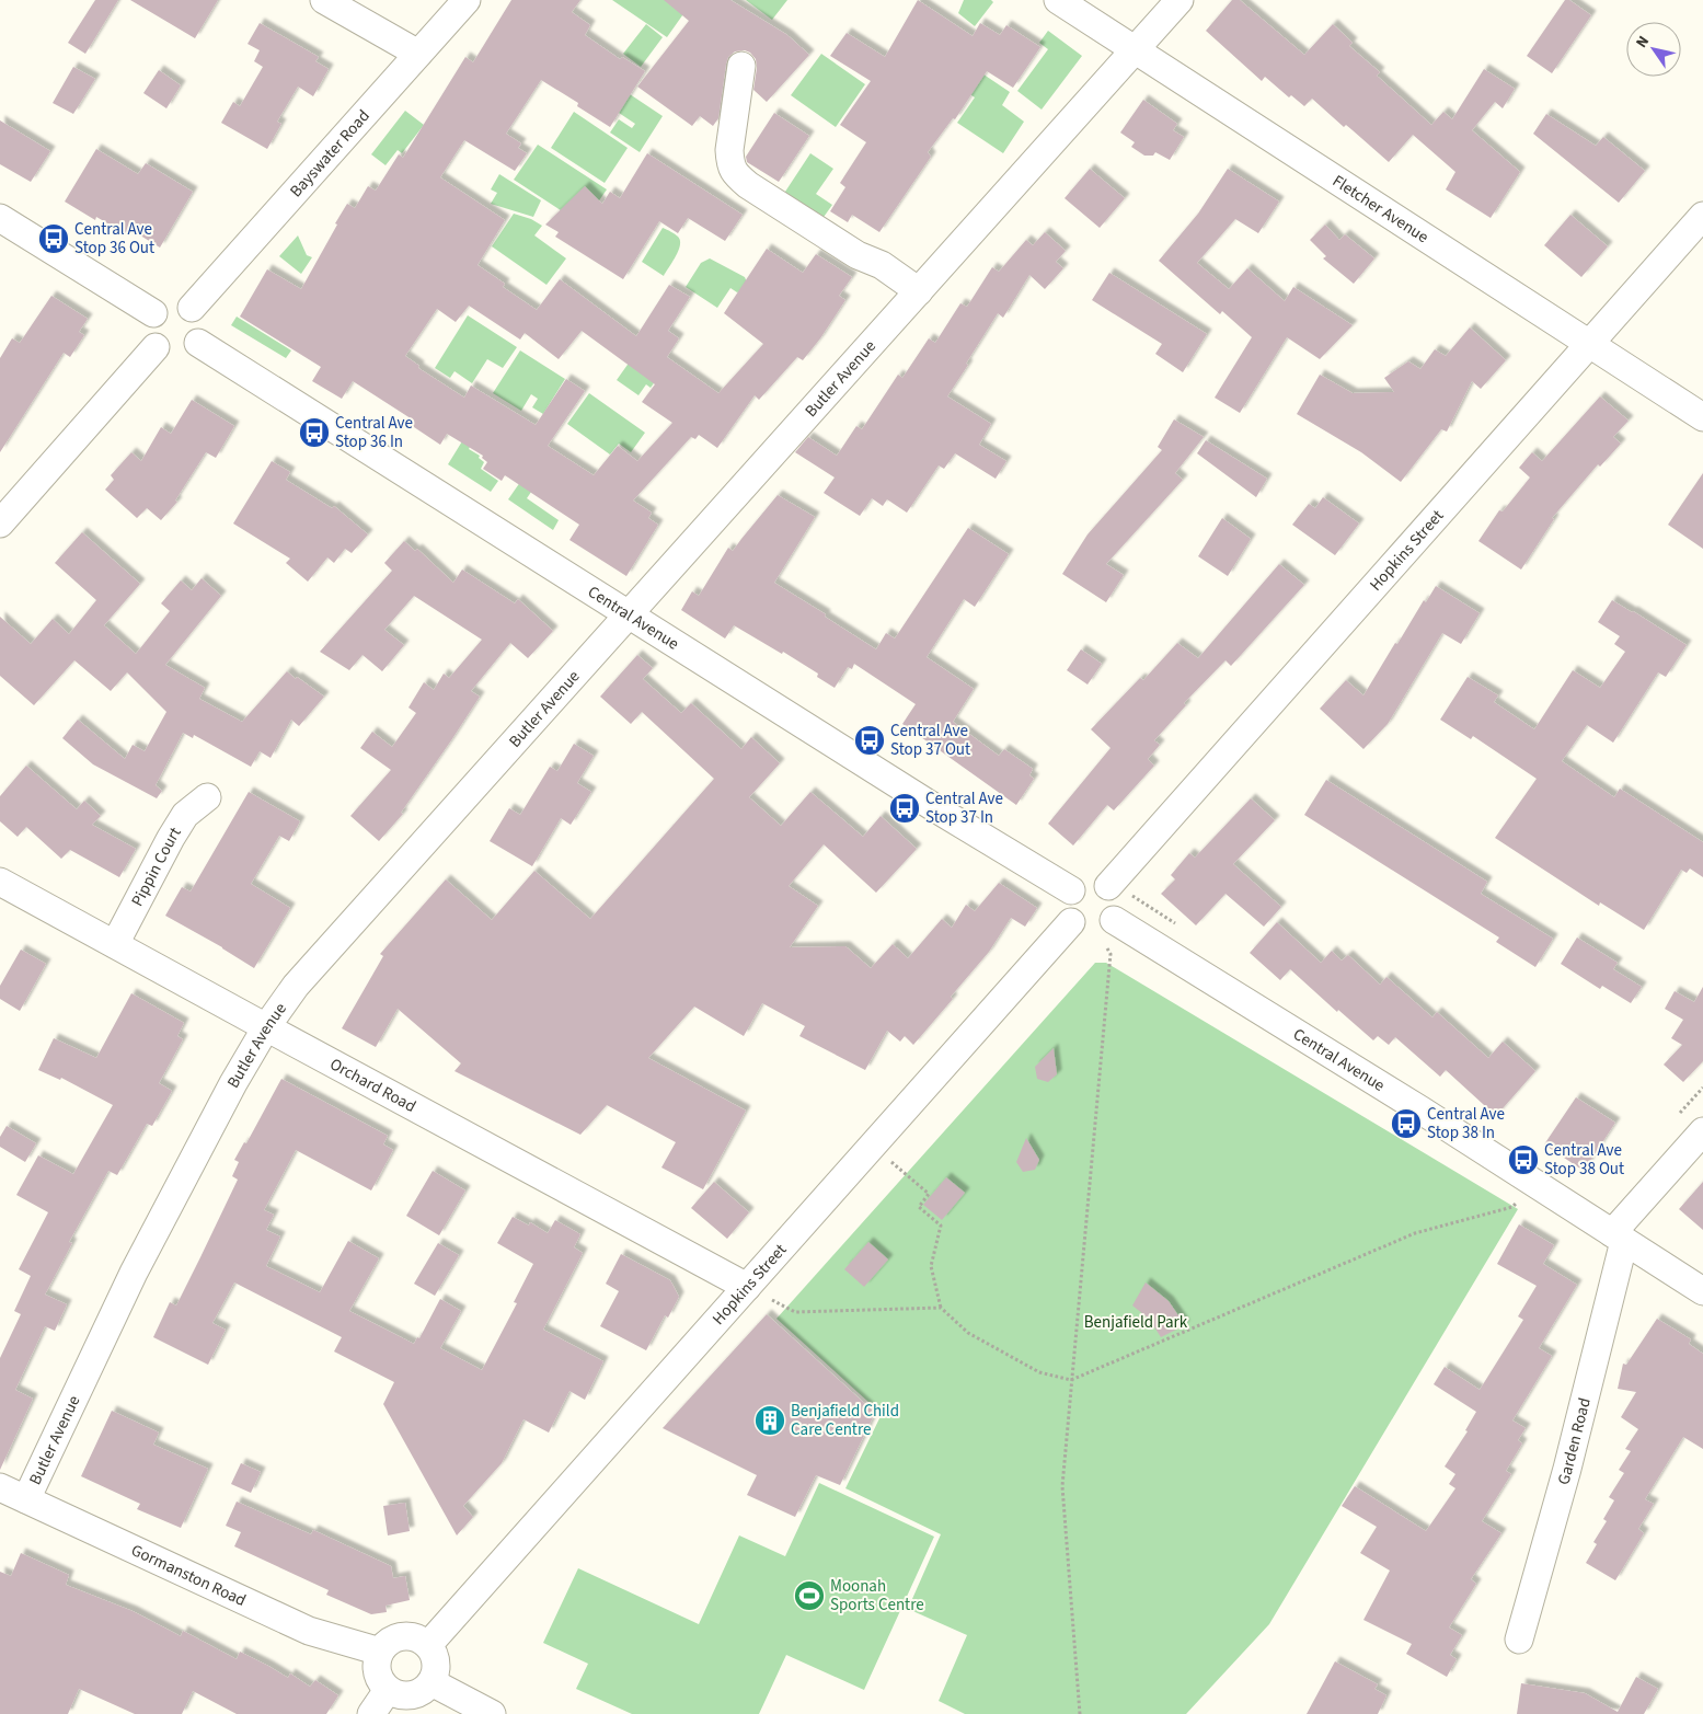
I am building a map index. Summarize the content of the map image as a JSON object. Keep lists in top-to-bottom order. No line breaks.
{"streets":{"street":["Bayswater Road","Fletcher Avenue","Butler Avenue","Hopkins Street","Central Avenue","Pippin Court","Orchard Road","Garden Road","Gormanston Road"]},"crossings":[["Bayswater Road","Central Avenue"],["Fletcher Avenue","Butler Avenue"],["Fletcher Avenue","Hopkins Street"],["Butler Avenue","Central Avenue"],["Butler Avenue","Orchard Road"],["Butler Avenue","Gormanston Road"],["Hopkins Street","Central Avenue"],["Hopkins Street","Orchard Road"],["Hopkins Street","Gormanston Road"],["Central Avenue","Garden Road"],["Pippin Court","Orchard Road"]],"parks":["Benjafield Park"],"places":{"bus stop":["Central Ave Stop 36 Out","Central Ave Stop 36 In","Central Ave Stop 37 Out","Central Ave Stop 37 In","Central Ave Stop 38 In","Central Ave Stop 38 Out"],"building":["Benjafield Child Care Centre"],"sports":["Moonah Sports Centre"]},"north":"top left"}
